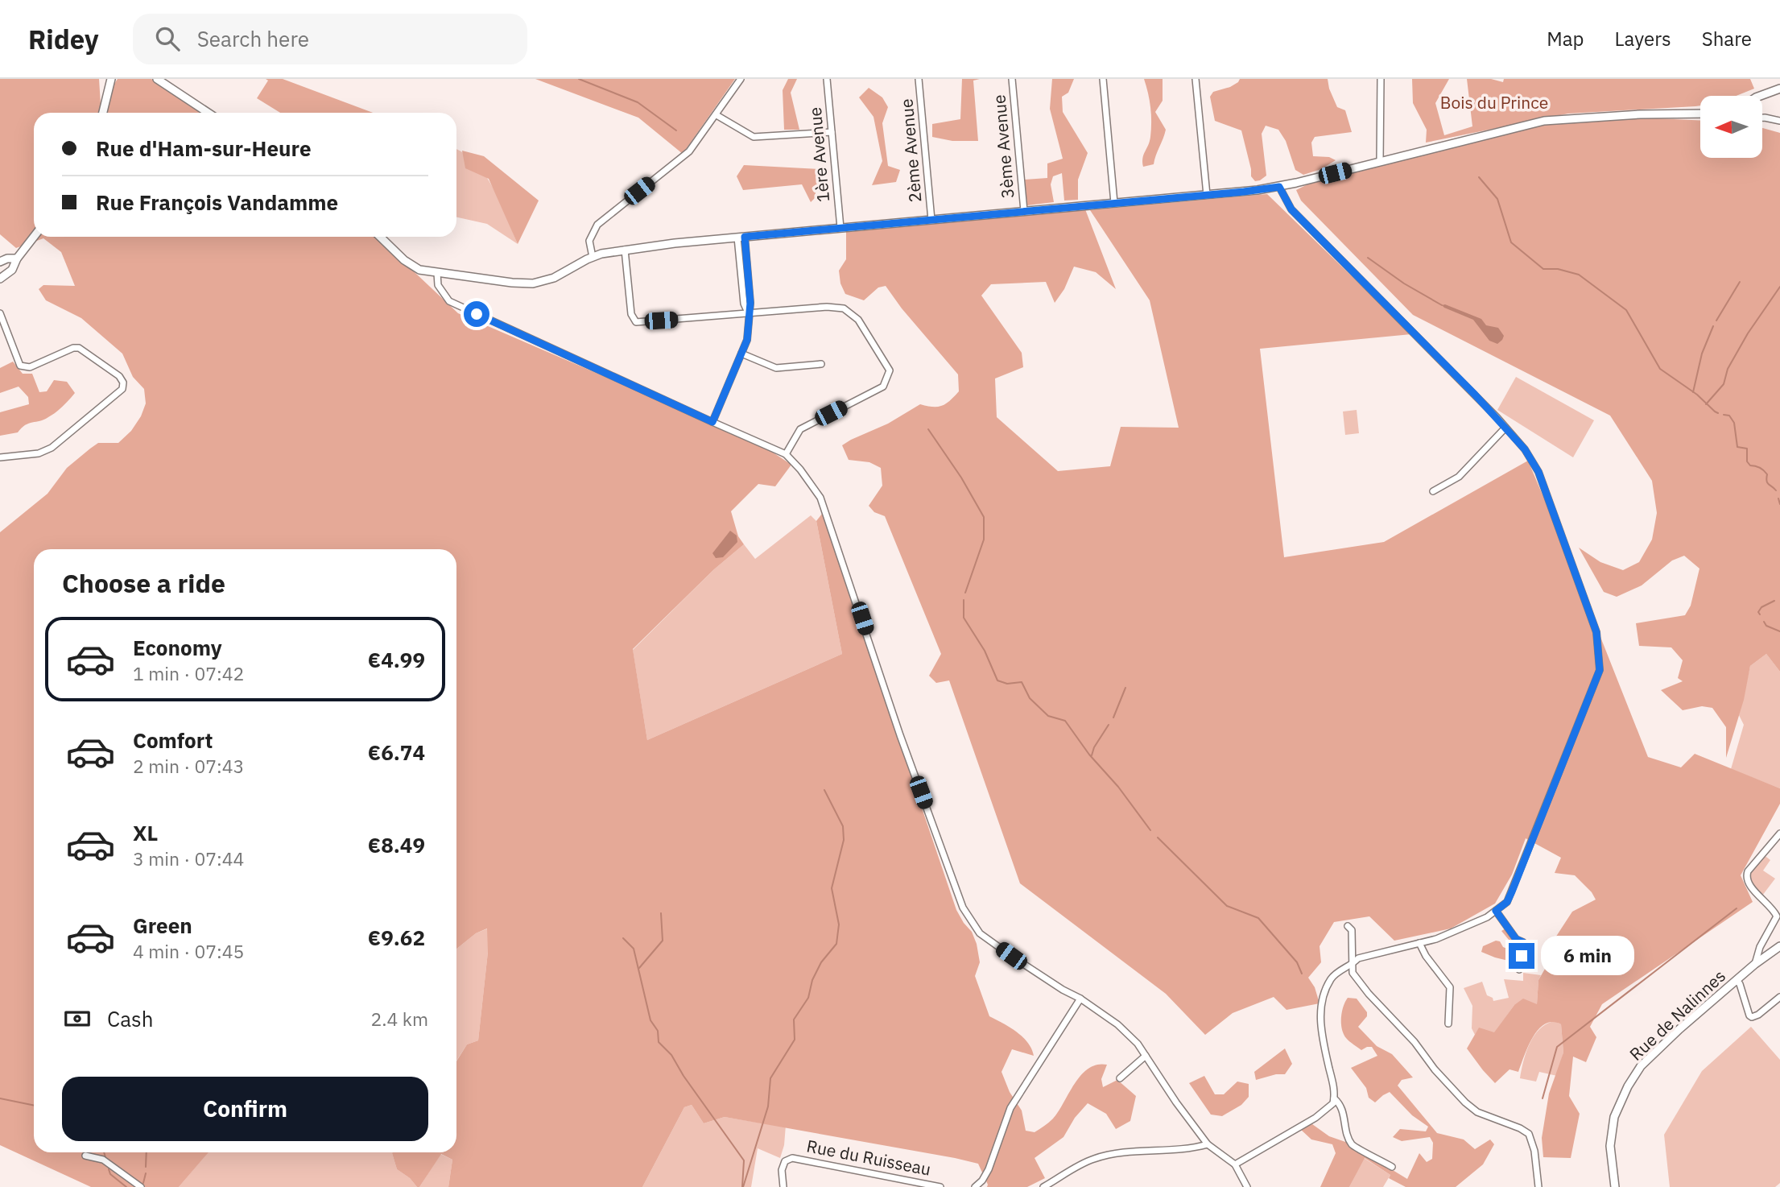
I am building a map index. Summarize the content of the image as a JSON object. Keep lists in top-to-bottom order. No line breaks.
{"streets":{"street":["3ème Avenue","2ème Avenue","1ère Avenue","Rue de Nalinnes","Rue du Ruisseau"]},"parks":["Bois du Prince"],"north":"left","page":{"header":"Ridey","search":"Search here","nav":["Map","Layers","Share"],"banner":["Rue d'Ham-sur-Heure","Rue François Vandamme"],"heading":"Choose a ride","list":[{"name":"Economy","note":"1 min · 07:42","value":"€4.99"},{"name":"Comfort","note":"2 min · 07:43","value":"€6.74"},{"name":"XL","note":"3 min · 07:44","value":"€8.49"},{"name":"Green","note":"4 min · 07:45","value":"€9.62"}],"bubble":"6 min","pay":["Cash","2.4 km"],"buttons":"Confirm"}}
